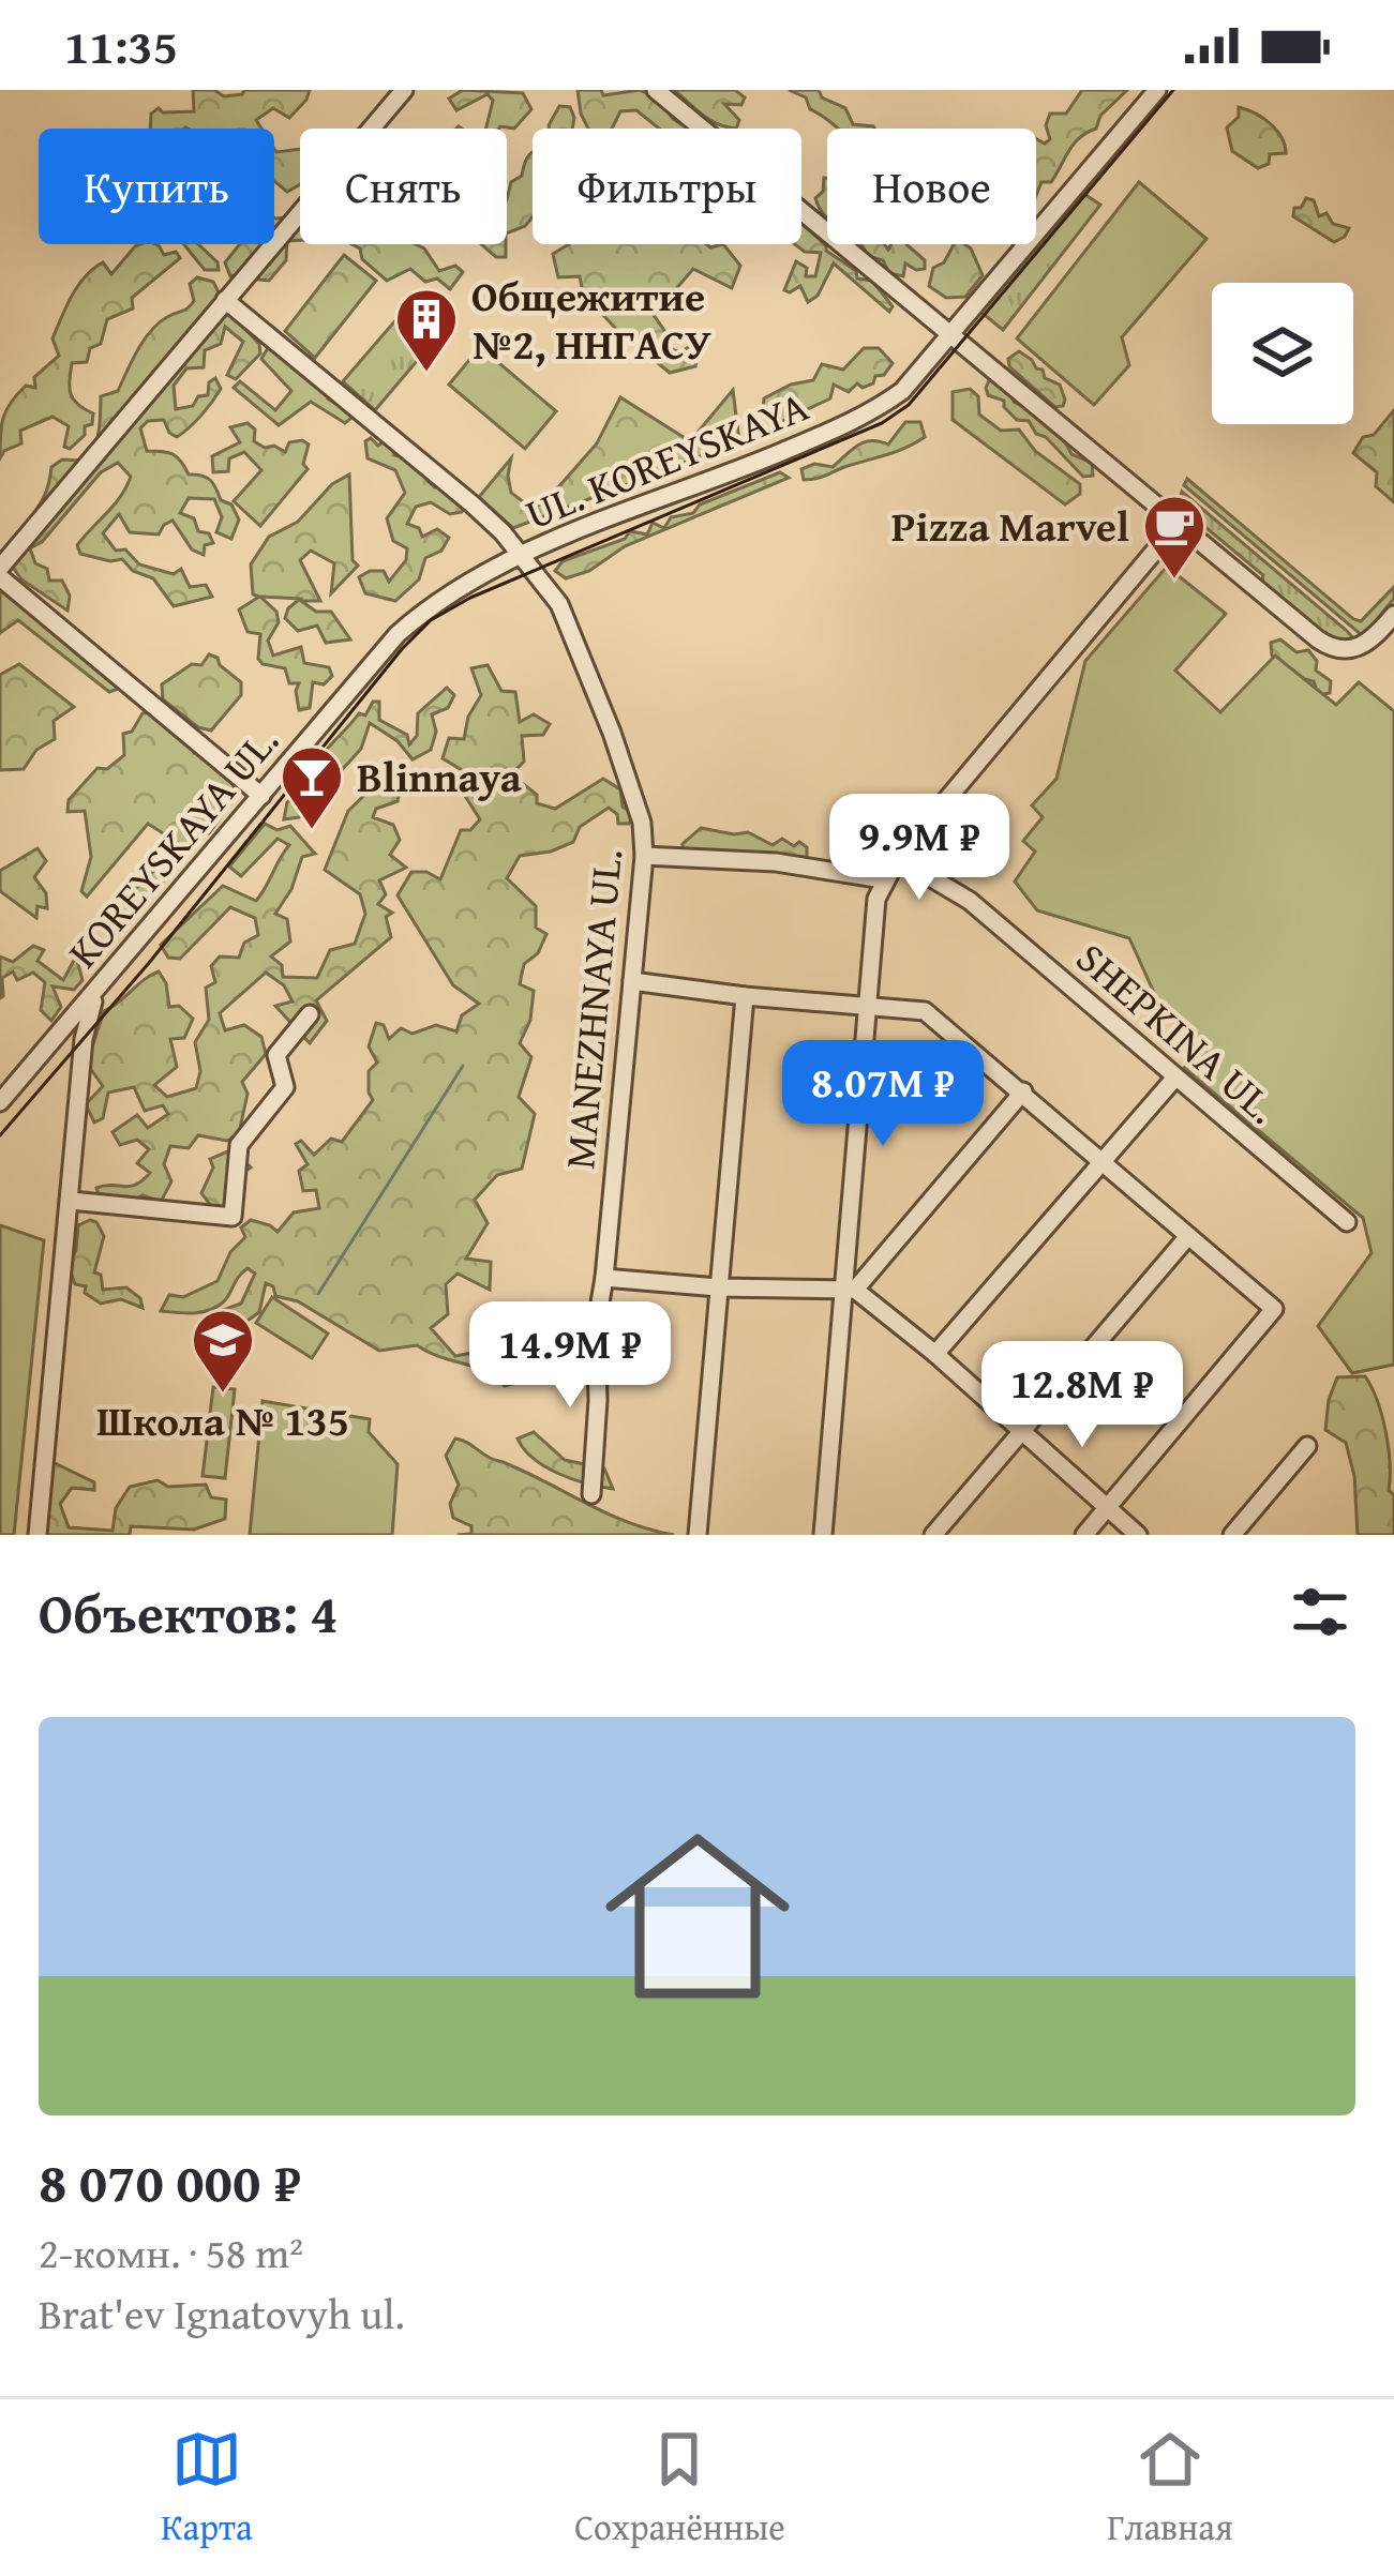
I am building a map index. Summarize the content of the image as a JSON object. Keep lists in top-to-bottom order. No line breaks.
{"streets":{"street":["UL. KOREYSKAYA","KOREYSKAYA UL.","MANEZHNAYA UL.","SHEPKINA UL."]},"crossings":[["UL. KOREYSKAYA","KOREYSKAYA UL."],["UL. KOREYSKAYA","MANEZHNAYA UL."]],"places":{"building":["Общежитие №2, ННГАСУ"],"cafe":["Pizza Marvel"],"bar":["Blinnaya"],"school or university":["Школа № 135"]},"page":{"status":"11:35","chip":["Купить","Снять","Фильтры","Новое"],"price":["9.9M ₽","8.07M ₽","14.9M ₽","12.8M ₽"],"heading":"Объектов: 4","list":[{"name":"8 070 000 ₽","note":"2-комн. · 58 m² · Brat'ev Ignatovyh ul."}],"tabs":["Карта","Сохранённые","Главная"]}}
